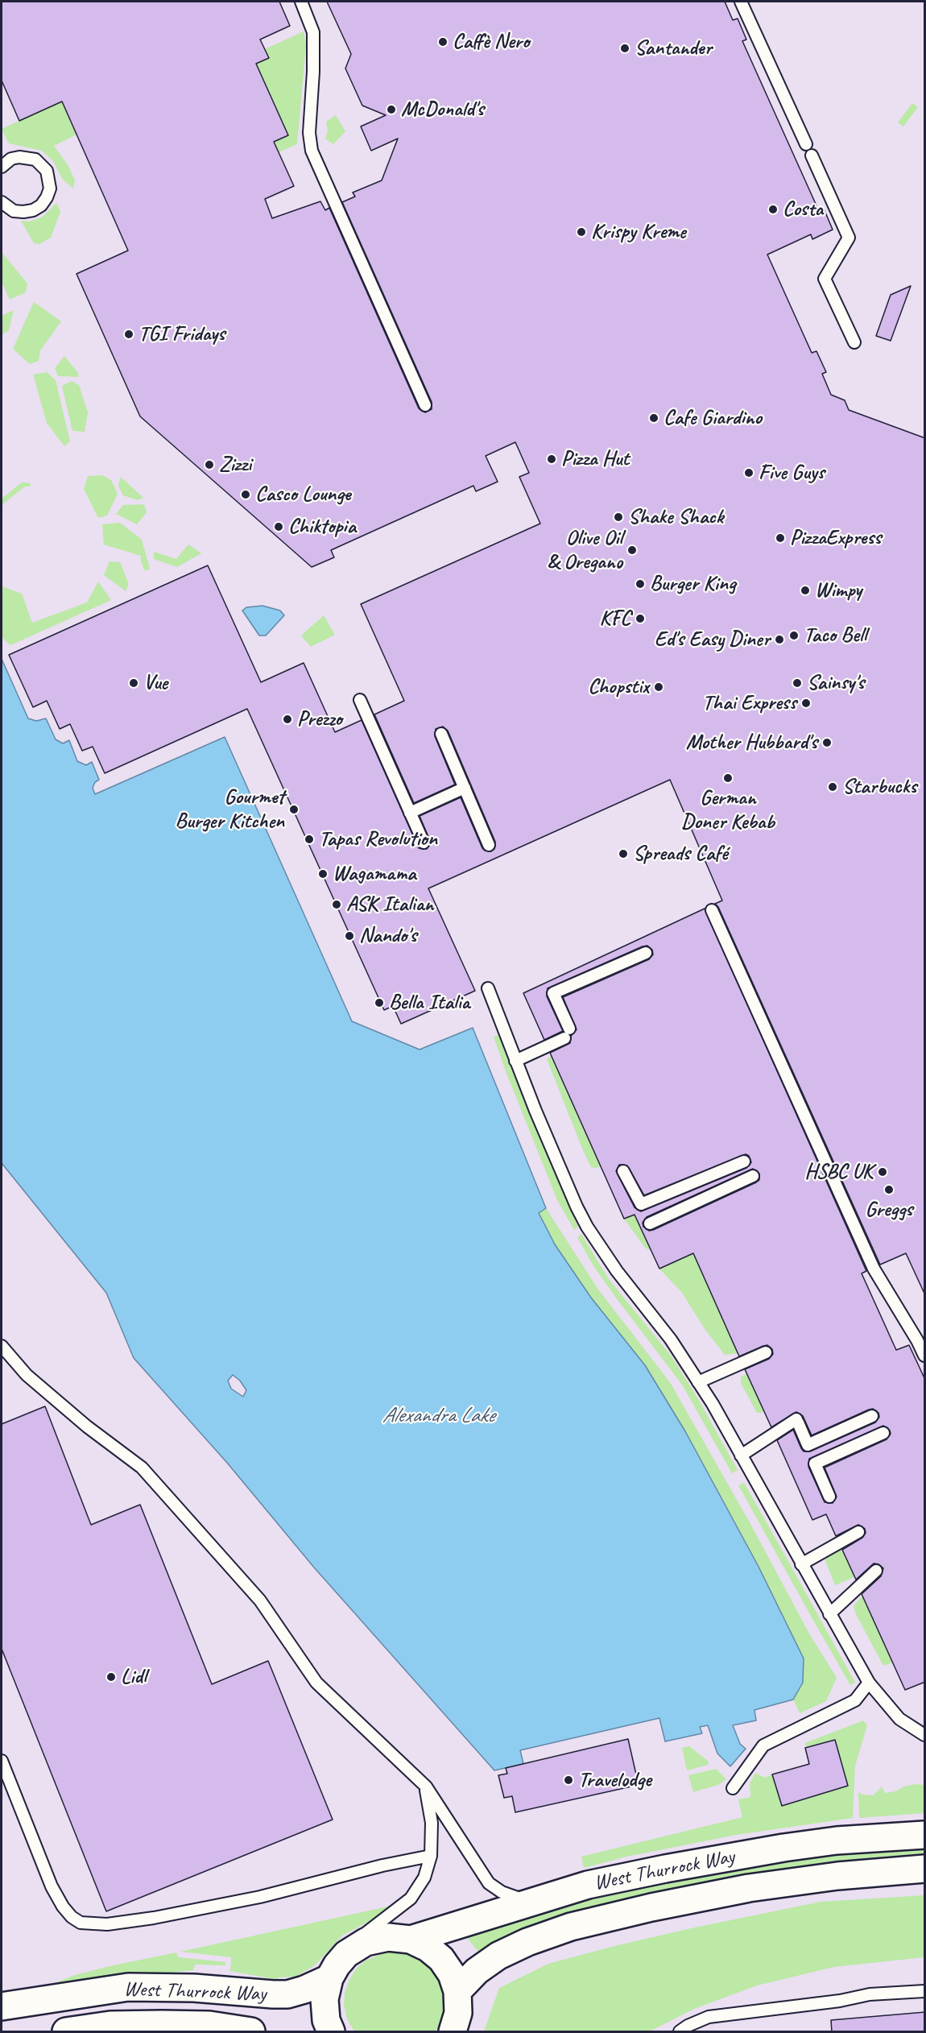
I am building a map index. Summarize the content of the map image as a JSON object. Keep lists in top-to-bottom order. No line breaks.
{"streets":{"main road":["West Thurrock Way"]},"water":["Alexandra Lake"],"places":["Caffè Nero","Santander","McDonald's","Costa","Krispy Kreme","TGI Fridays","Cafe Giardino","Pizza Hut","Zizzi","Five Guys","Casco Lounge","Shake Shack","Chiktopia","PizzaExpress","Olive Oil & Oregano","Burger King","Wimpy","KFC","Taco Bell","Ed's Easy Diner","Vue","Sainsy's","Chopstix","Thai Express","Prezzo","Mother Hubbard's","German Doner Kebab","Starbucks","Gourmet Burger Kitchen","Tapas Revolution","Spreads Café","Wagamama","ASK Italian","Nando's","Bella Italia","HSBC UK","Greggs","Lidl","Travelodge"]}
